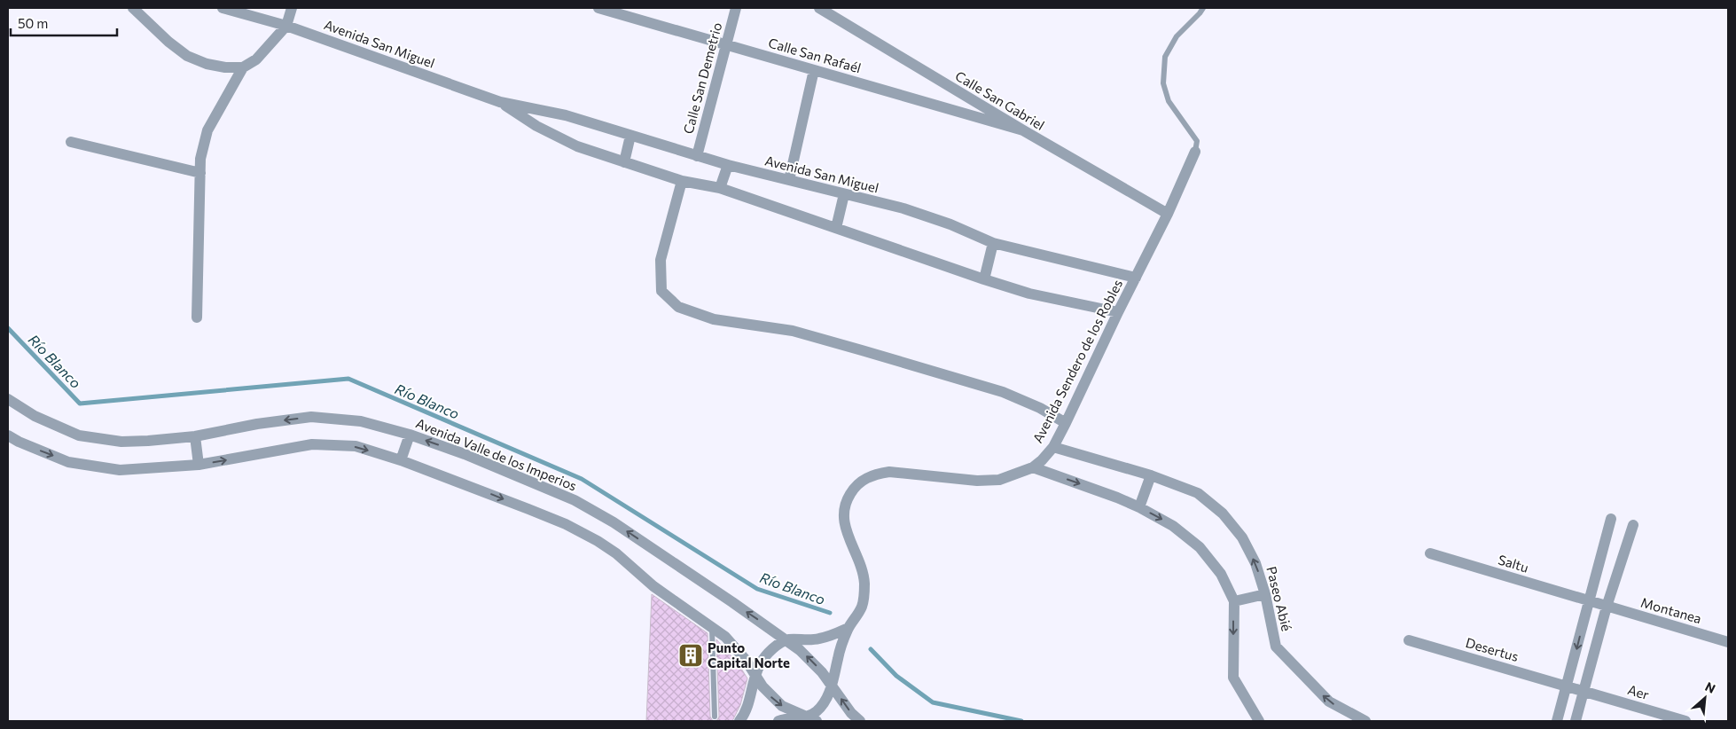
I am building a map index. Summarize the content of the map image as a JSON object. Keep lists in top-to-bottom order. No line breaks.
{"streets":{"street":["Avenida San Miguel","Calle San Rafaél","Calle San Demetrio","Calle San Gabriel","Avenida Sendero de los Robles","Avenida Valle de los Imperios","Saltu","Paseo Abié","Montanea","Desertus","Aer"]},"crossings":[["Avenida San Miguel","Calle San Demetrio"],["Avenida San Miguel","Avenida Sendero de los Robles"],["Calle San Rafaél","Calle San Demetrio"],["Calle San Rafaél","Calle San Gabriel"],["Calle San Gabriel","Avenida Sendero de los Robles"],["Avenida Sendero de los Robles","Avenida Valle de los Imperios"],["Avenida Sendero de los Robles","Paseo Abié"],["Saltu","Montanea"],["Desertus","Aer"]],"water":["Río Blanco"],"places":{"building":["Punto Capital Norte"]},"scale_bar":"50 m","north":"top right"}
